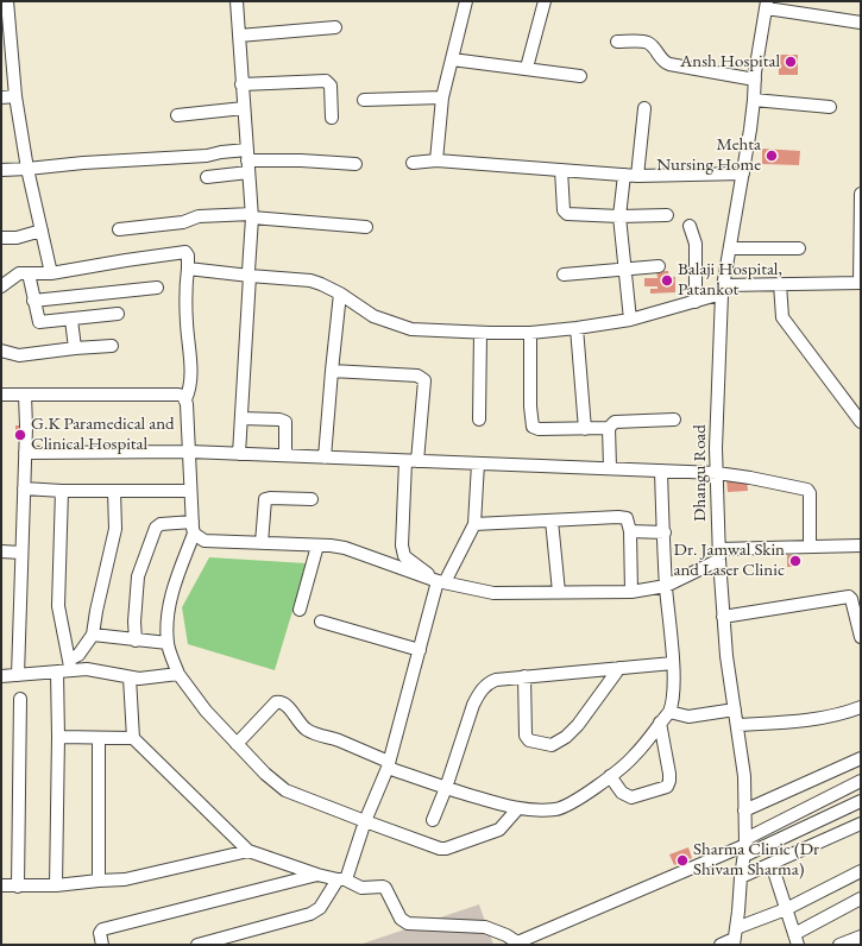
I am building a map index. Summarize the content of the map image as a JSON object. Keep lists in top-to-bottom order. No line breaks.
{"streets":{"street":["Dhangu Road"]},"places":["Ansh Hospital","Mehta Nursing Home","Balaji Hospital, Patankot","G.K Paramedical and Clinical Hospital","Dr. Jamwal Skin and Laser Clinic","Sharma Clinic (Dr Shivam Sharma)"]}
